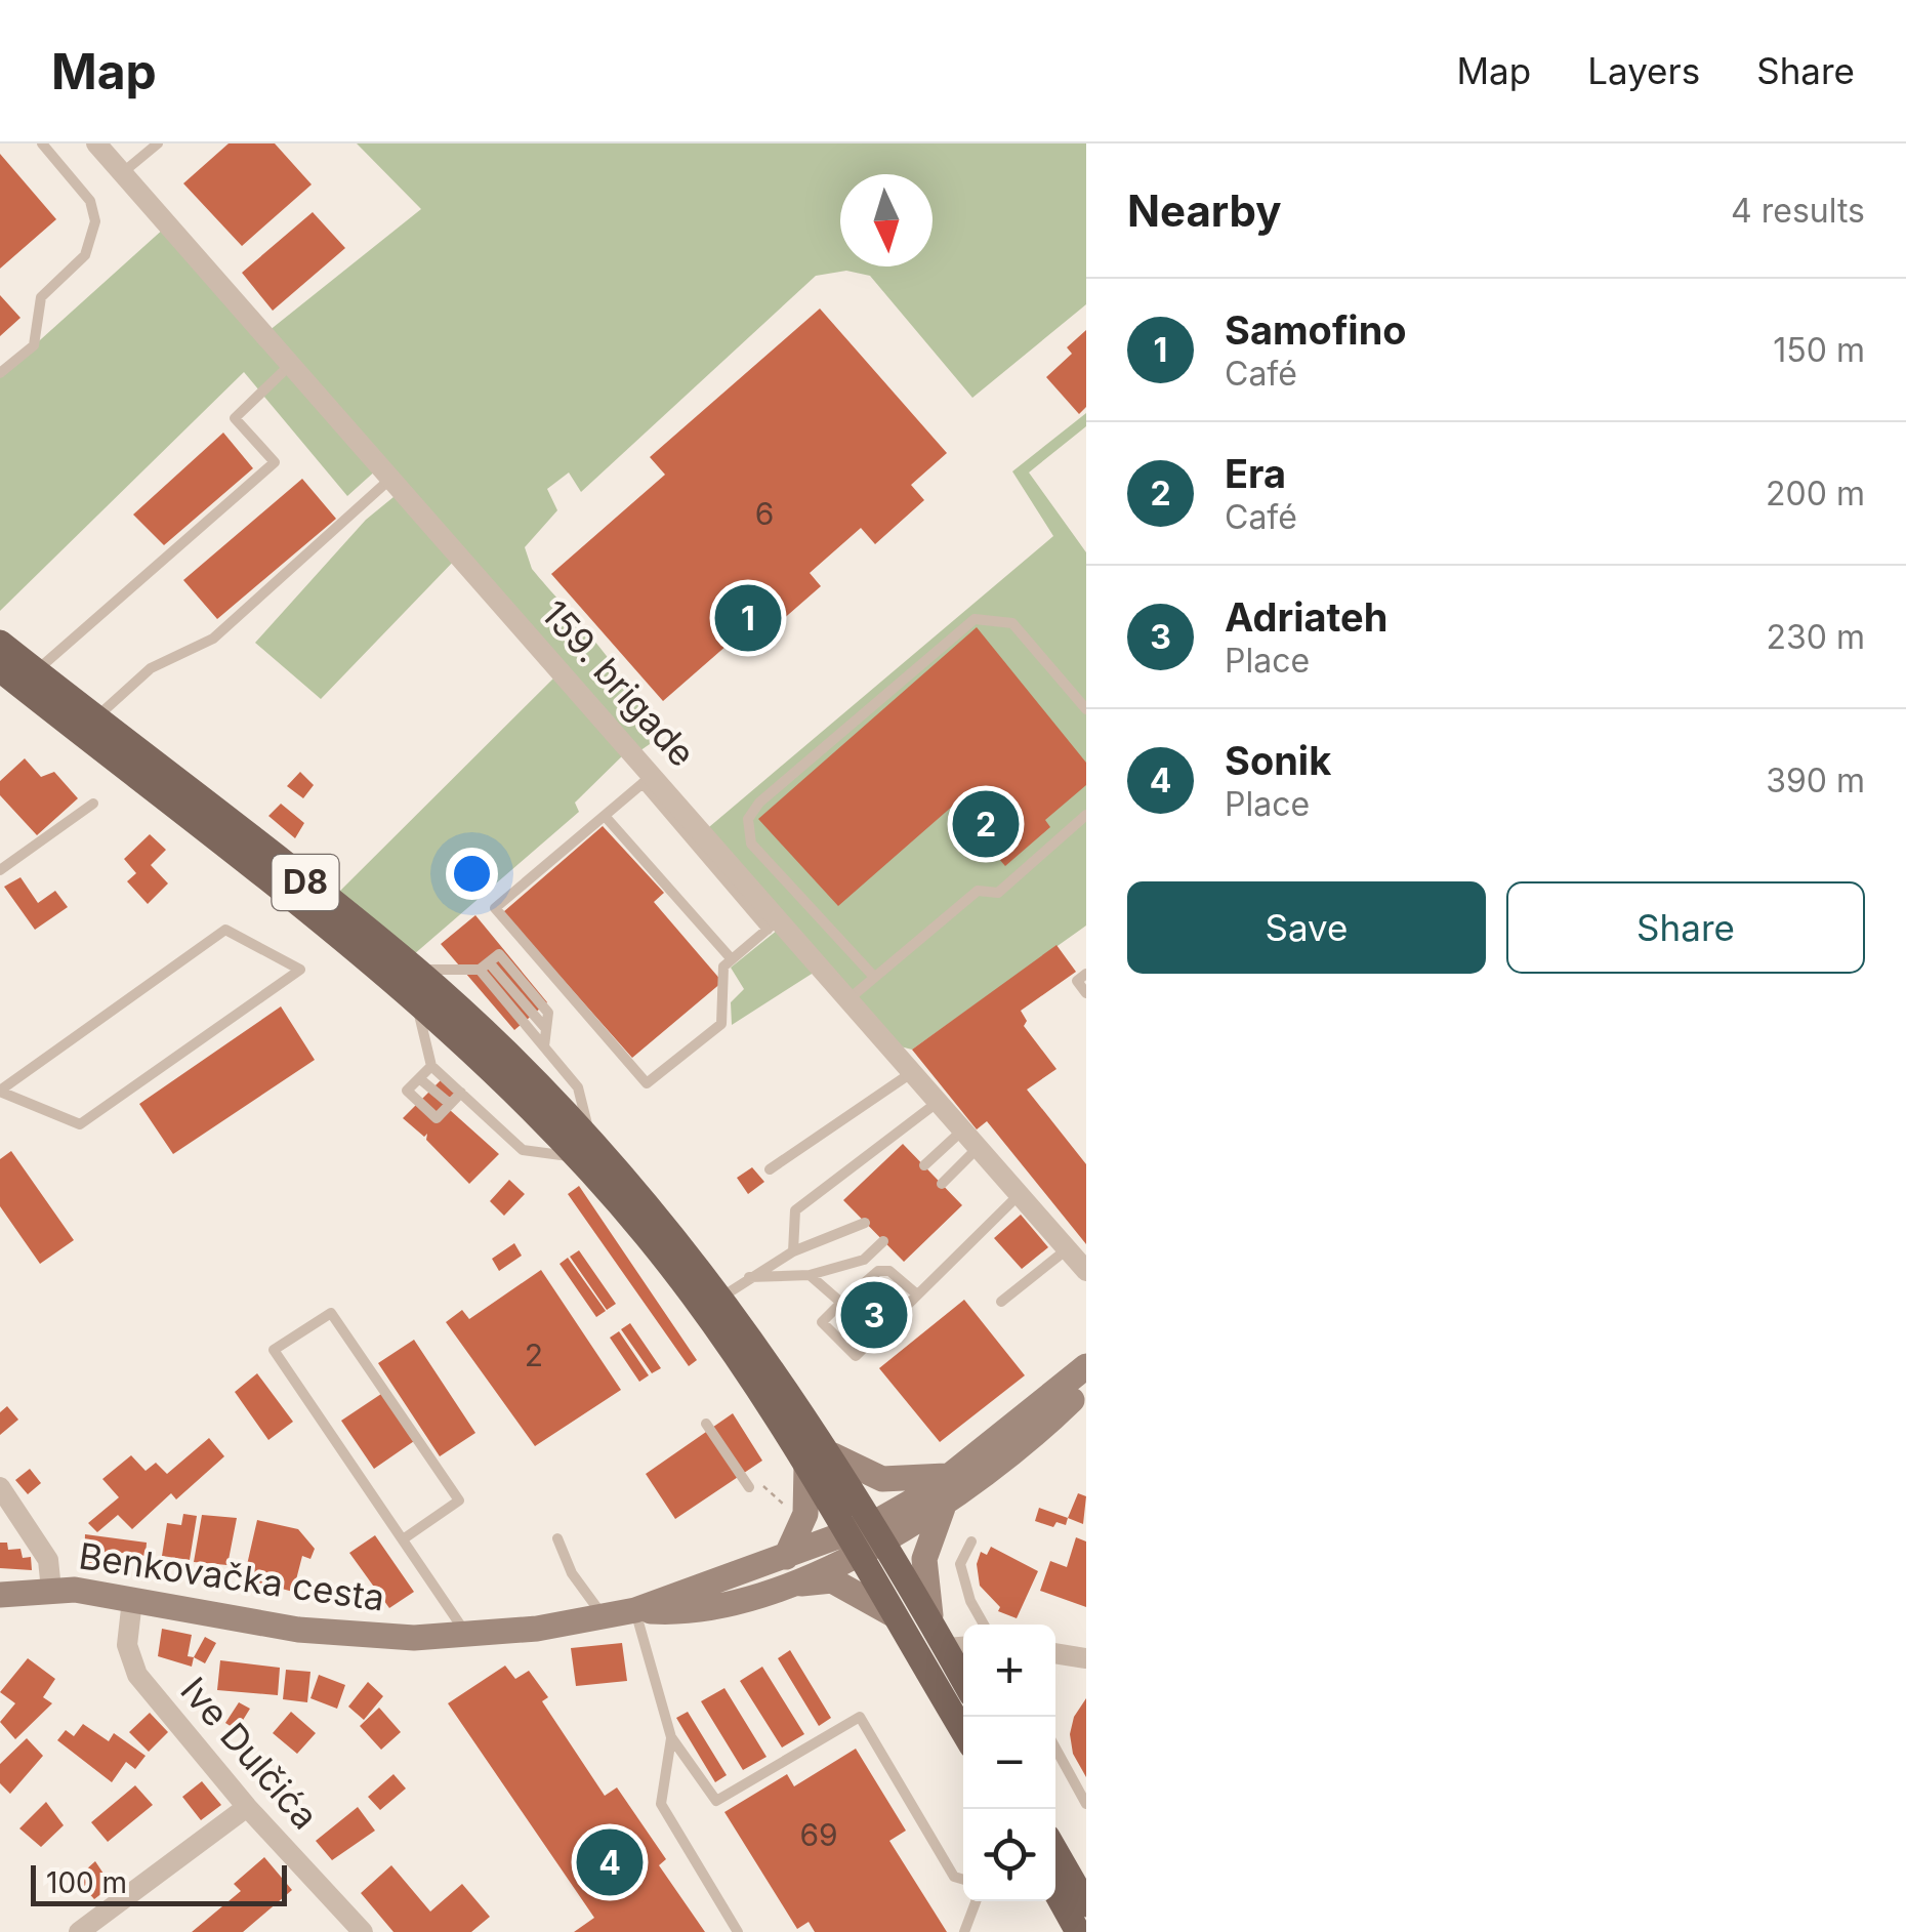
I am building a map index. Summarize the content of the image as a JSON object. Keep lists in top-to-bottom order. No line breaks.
{"streets":{"main road":["D8","Benkovačka cesta"],"street":["159. brigade","Ive Dulčića"]},"crossings":[["D8","Benkovačka cesta"],["Benkovačka cesta","Ive Dulčića"]],"house_numbers":["6","2","69"],"scale_bar":"100 m","north":"bottom","page":{"header":"Map","nav":["Map","Layers","Share"],"heading":["Nearby","4 results"],"list":[{"mark":"1","name":"Samofino","note":"Café","value":"150 m"},{"mark":"2","name":"Era","note":"Café","value":"200 m"},{"mark":"3","name":"Adriateh","note":"Place","value":"230 m"},{"mark":"4","name":"Sonik","note":"Place","value":"390 m"}],"pins":["1","2","3","4"],"buttons":["Save","Share"],"map_buttons":["+","−"],"scale":"100 m"}}
